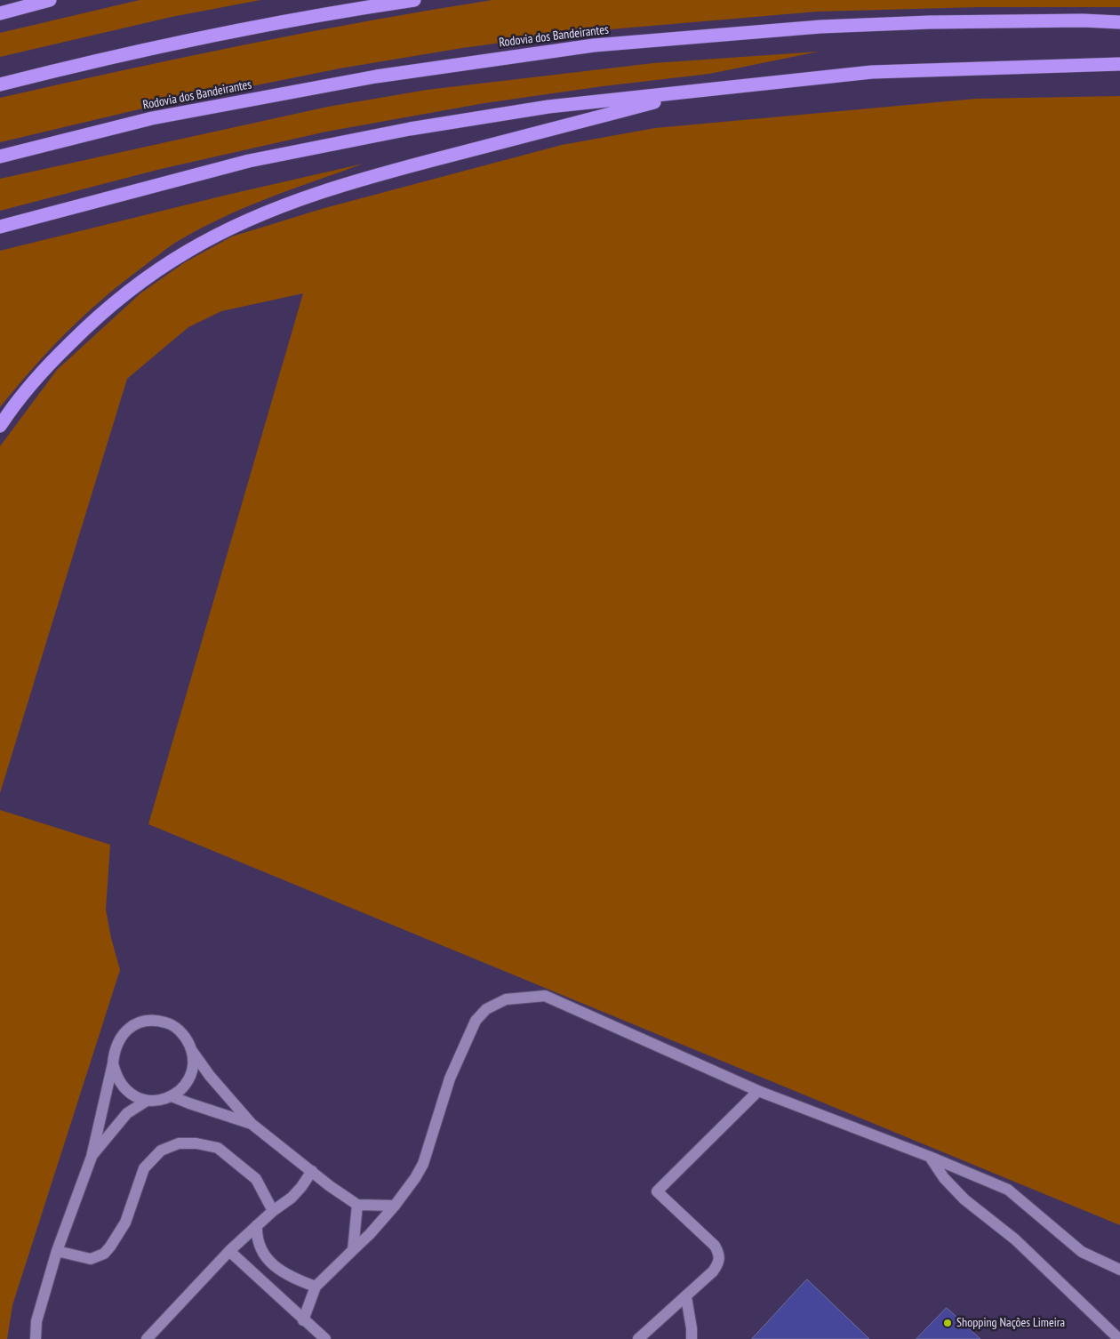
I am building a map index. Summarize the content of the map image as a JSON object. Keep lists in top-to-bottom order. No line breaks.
{"streets":{"highway":["Rodovia dos Bandeirantes"]},"places":["Shopping Nações Limeira"]}
